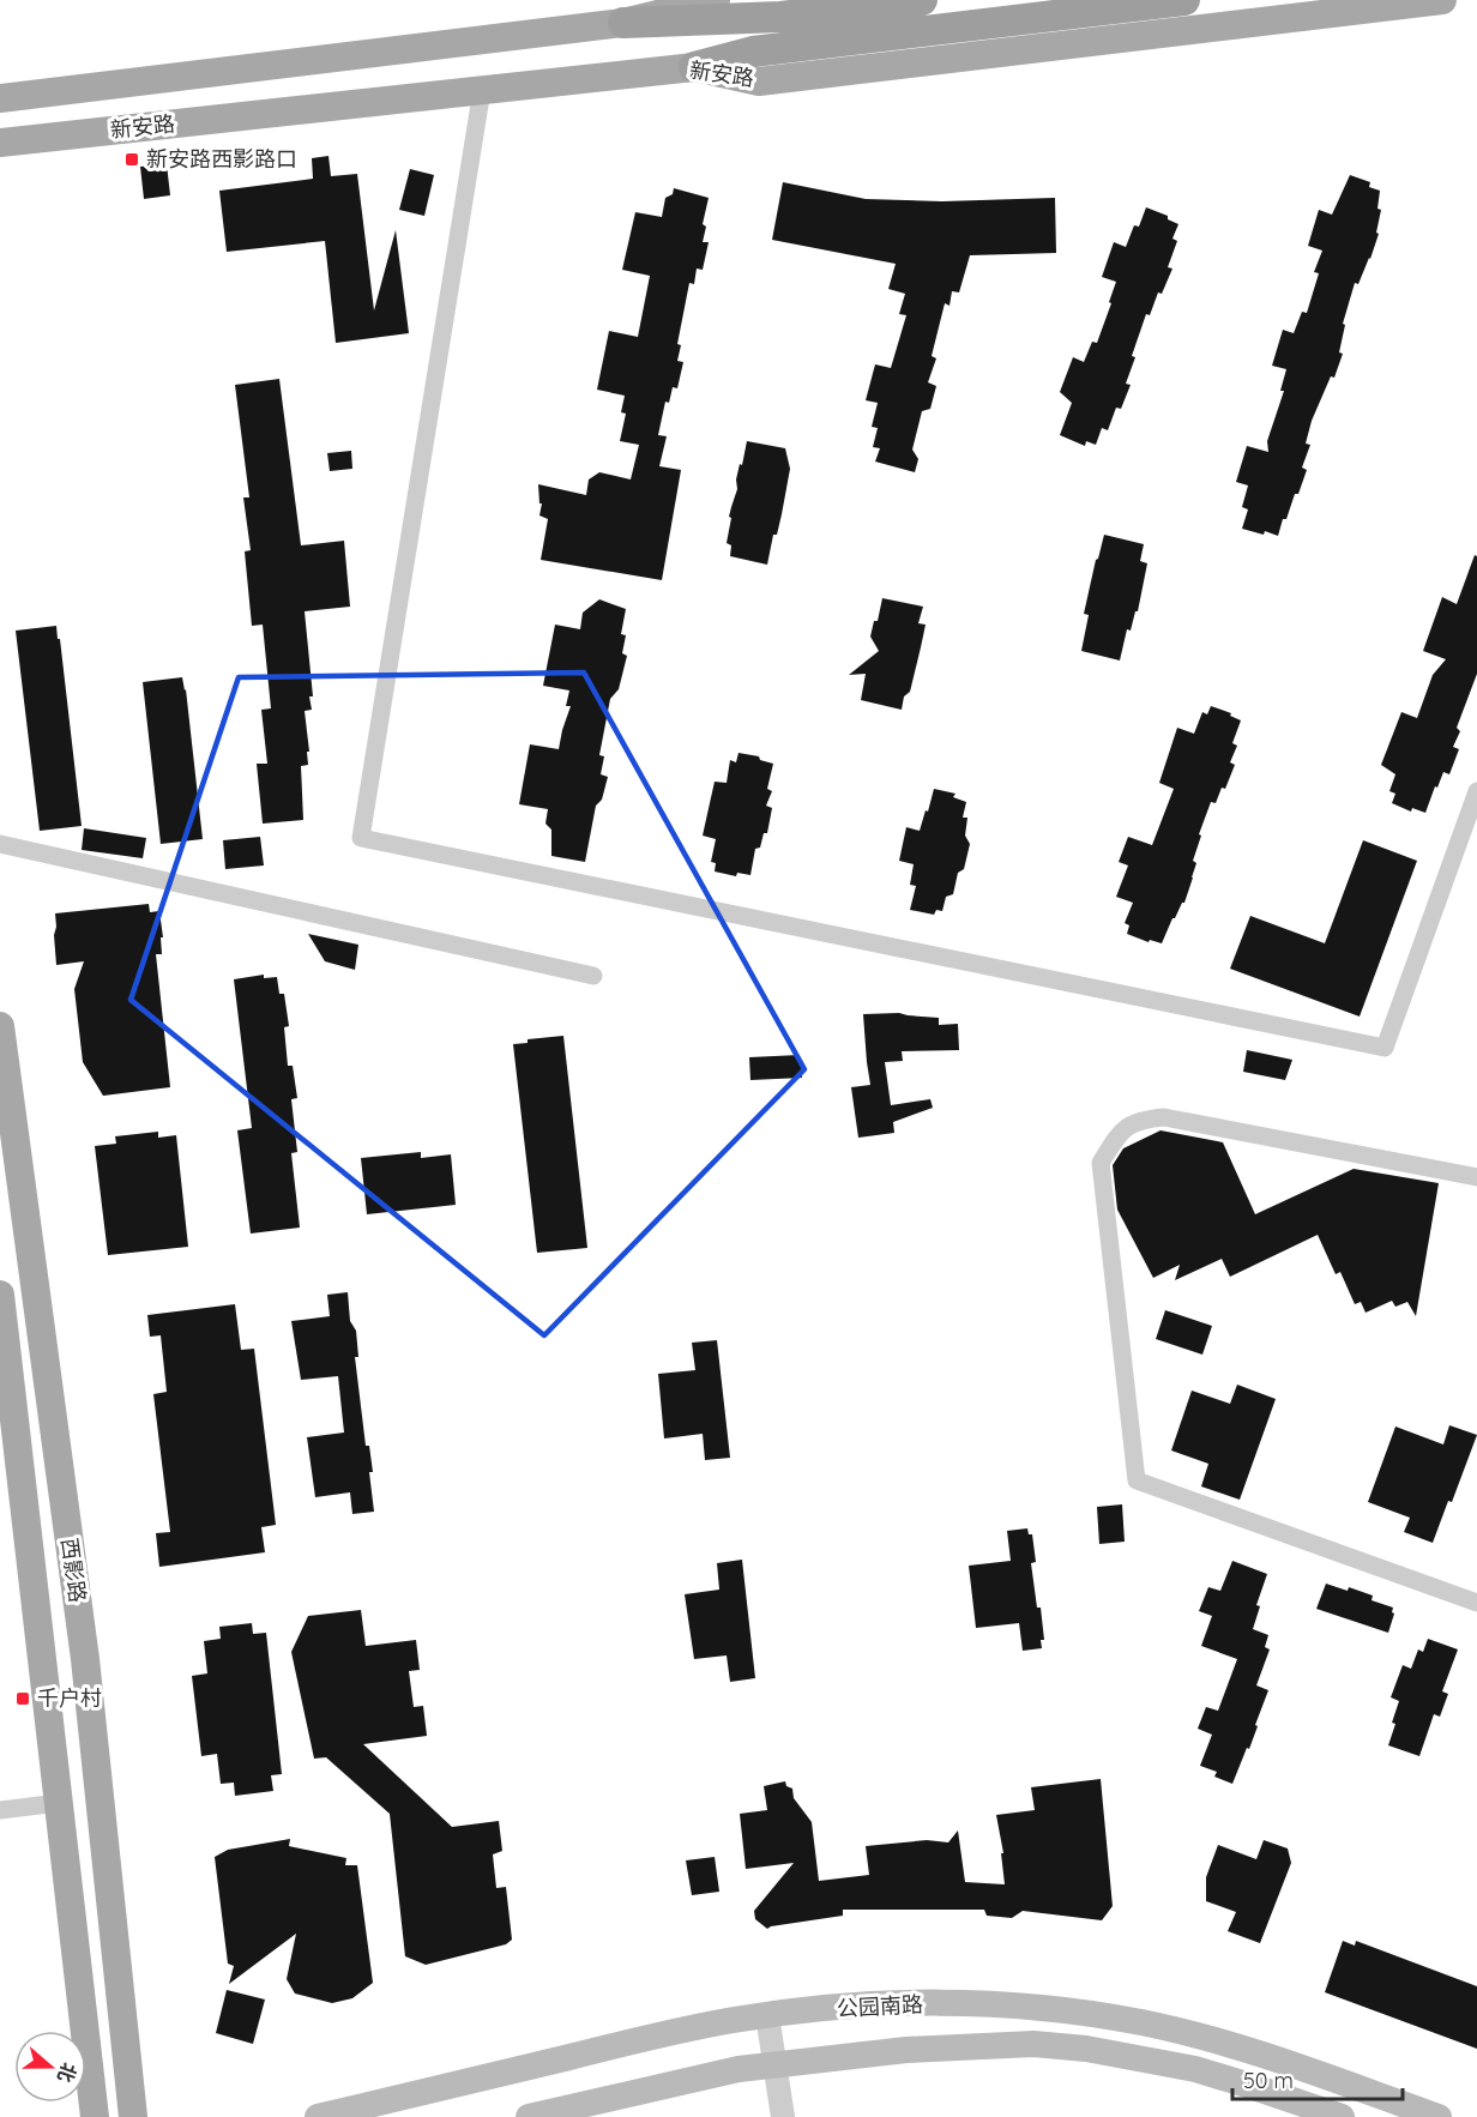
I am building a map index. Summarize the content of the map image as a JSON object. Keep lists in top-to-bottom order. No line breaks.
{"streets":{"main road":["新安路","西影路","公园南路"]},"places":{"transit":["新安路西影路口","千户村"]},"scale_bar":"50 m","north":"right"}
